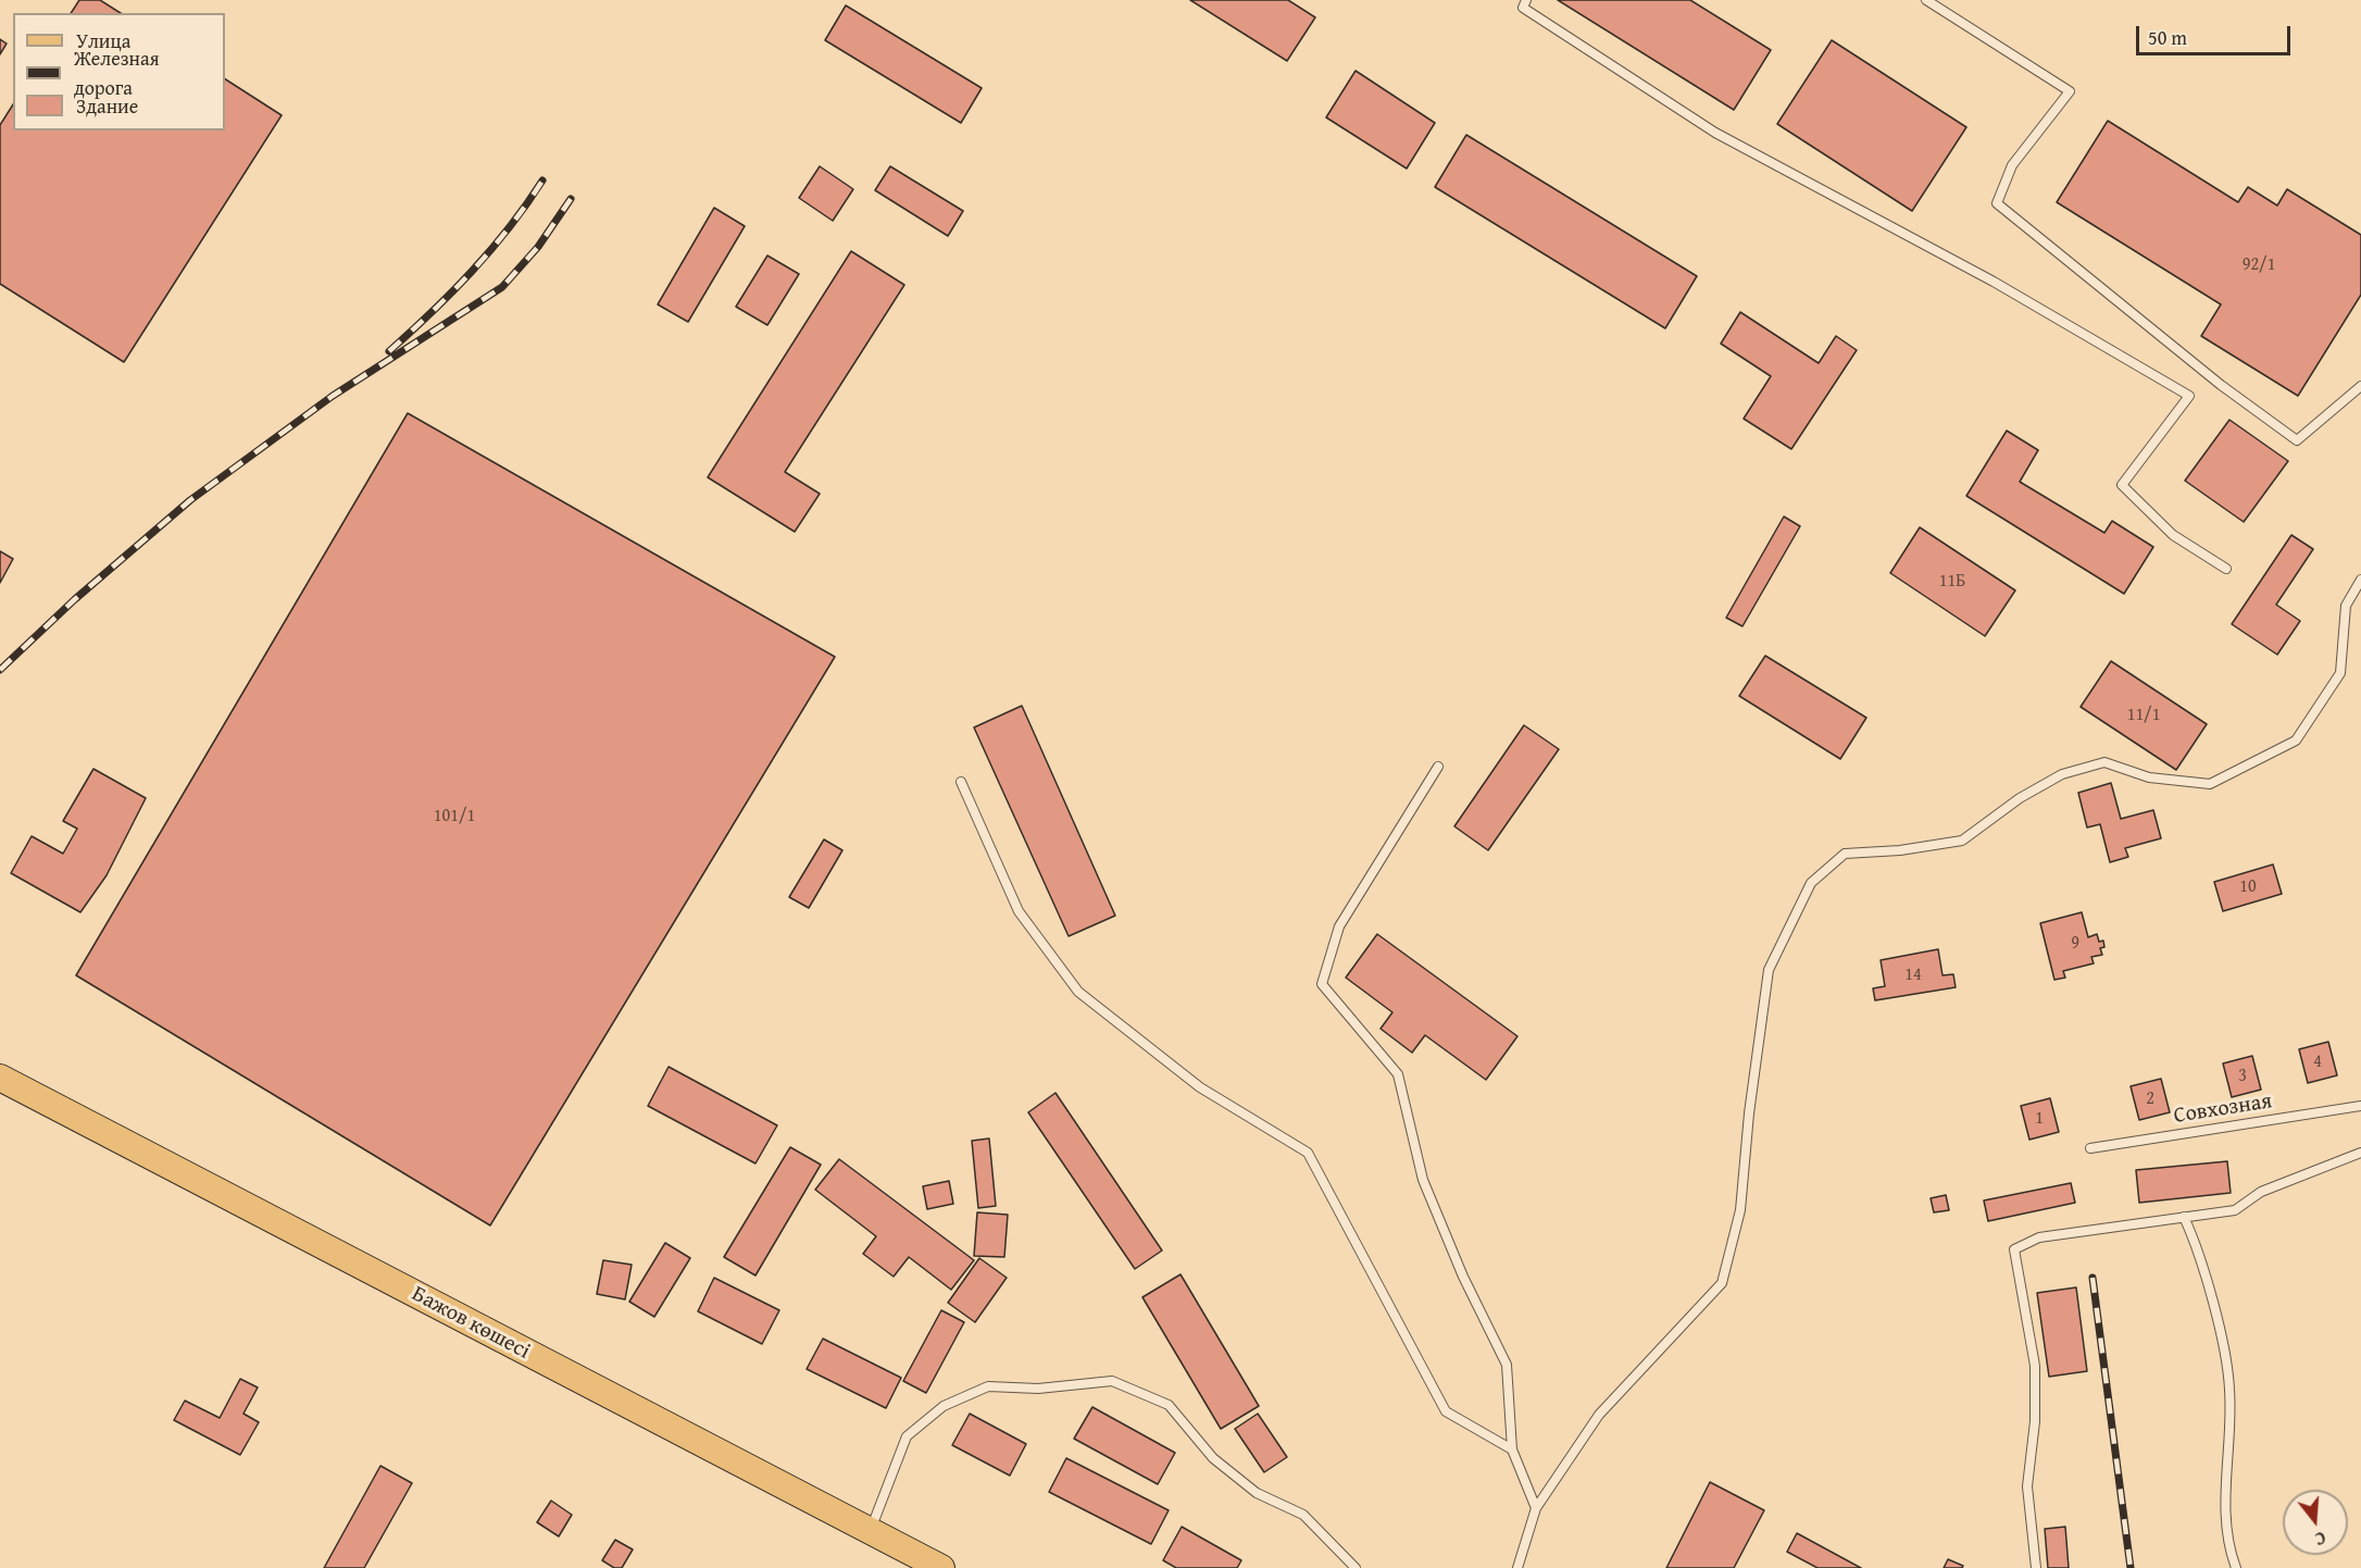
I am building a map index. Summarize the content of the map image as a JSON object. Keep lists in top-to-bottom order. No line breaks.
{"streets":{"main road":["Бажов көшесі"],"lane":["Совхозная"]},"house_numbers":["92/1","11Б","11/1","101/1","10","9","14","4","3","2","1"],"legend":["Улица","Железная дорога","Здание"],"scale_bar":"50 m","north":"bottom"}
